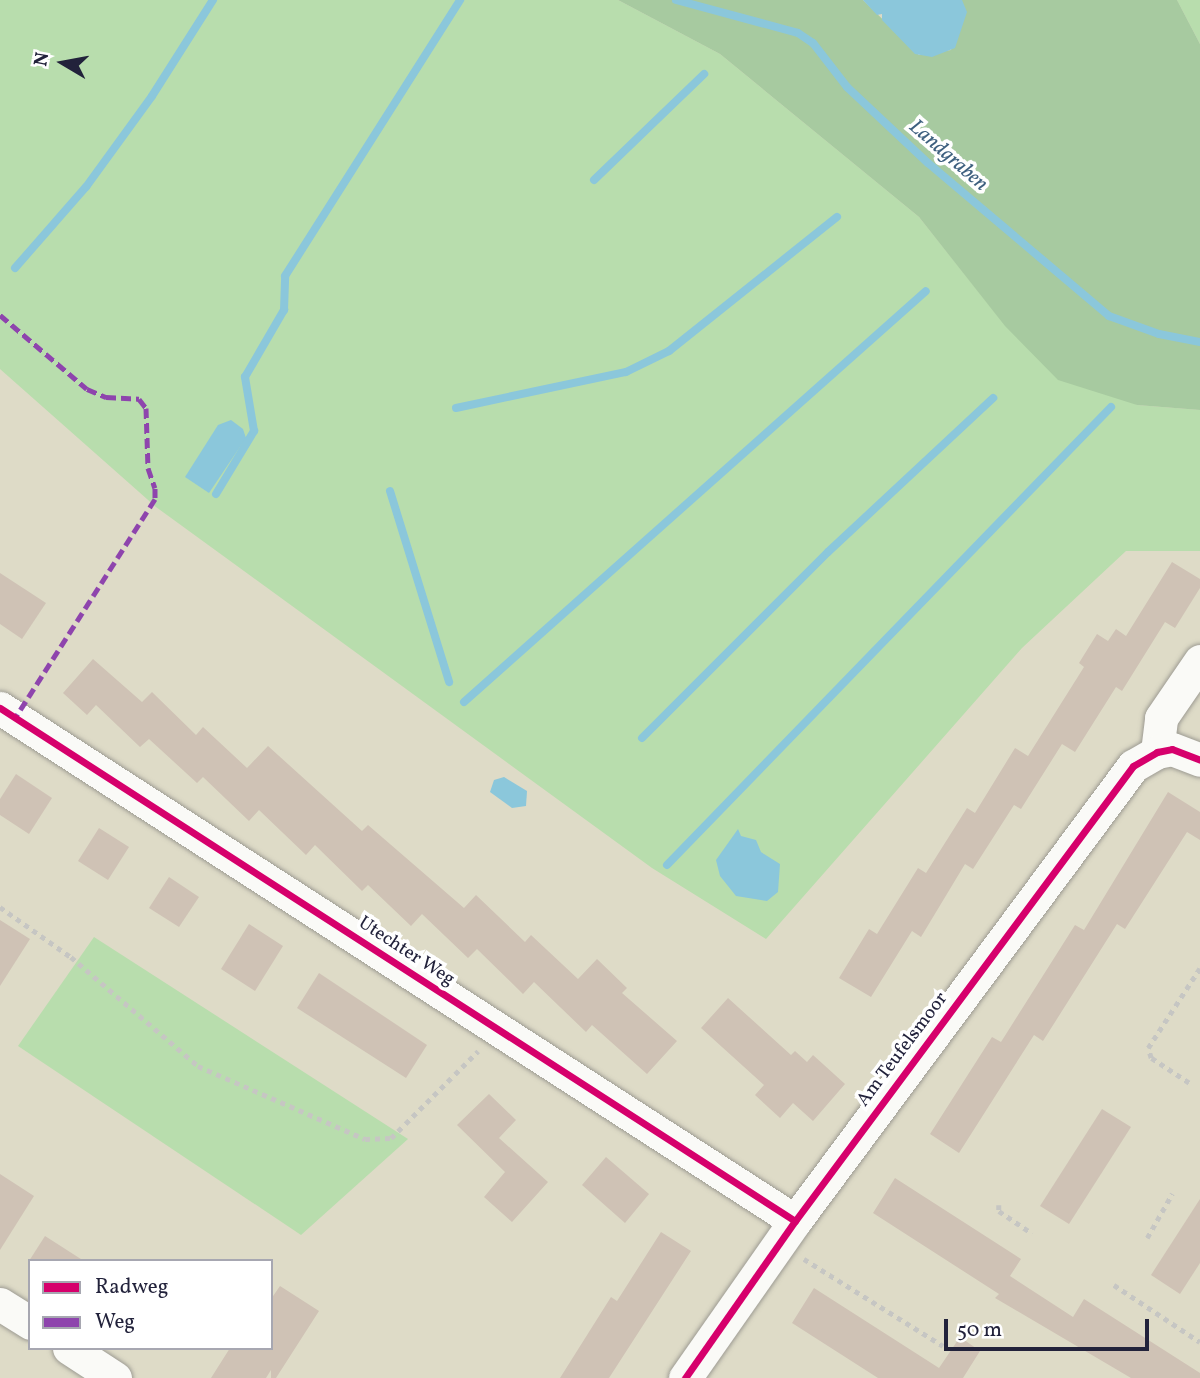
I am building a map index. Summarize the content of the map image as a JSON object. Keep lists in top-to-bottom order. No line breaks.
{"streets":{"street":["Utechter Weg","Am Teufelsmoor"]},"crossings":[["Utechter Weg","Am Teufelsmoor"]],"water":["Landgraben"],"legend":["Radweg","Weg"],"scale_bar":"50 m","north":"left"}
